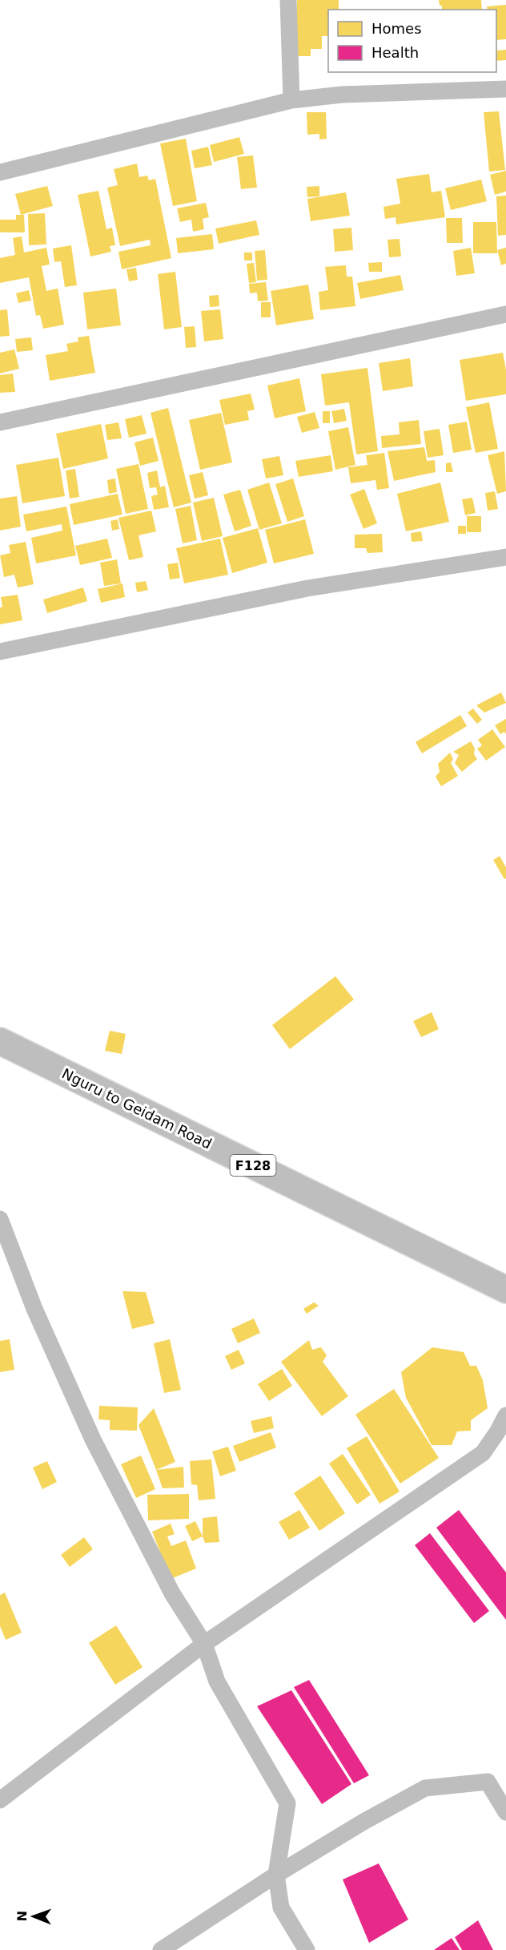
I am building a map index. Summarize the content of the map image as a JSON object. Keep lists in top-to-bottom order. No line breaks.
{"streets":{"main road":["Nguru to Geidam Road","F128"]},"legend":["Homes","Health"],"north":"left"}
